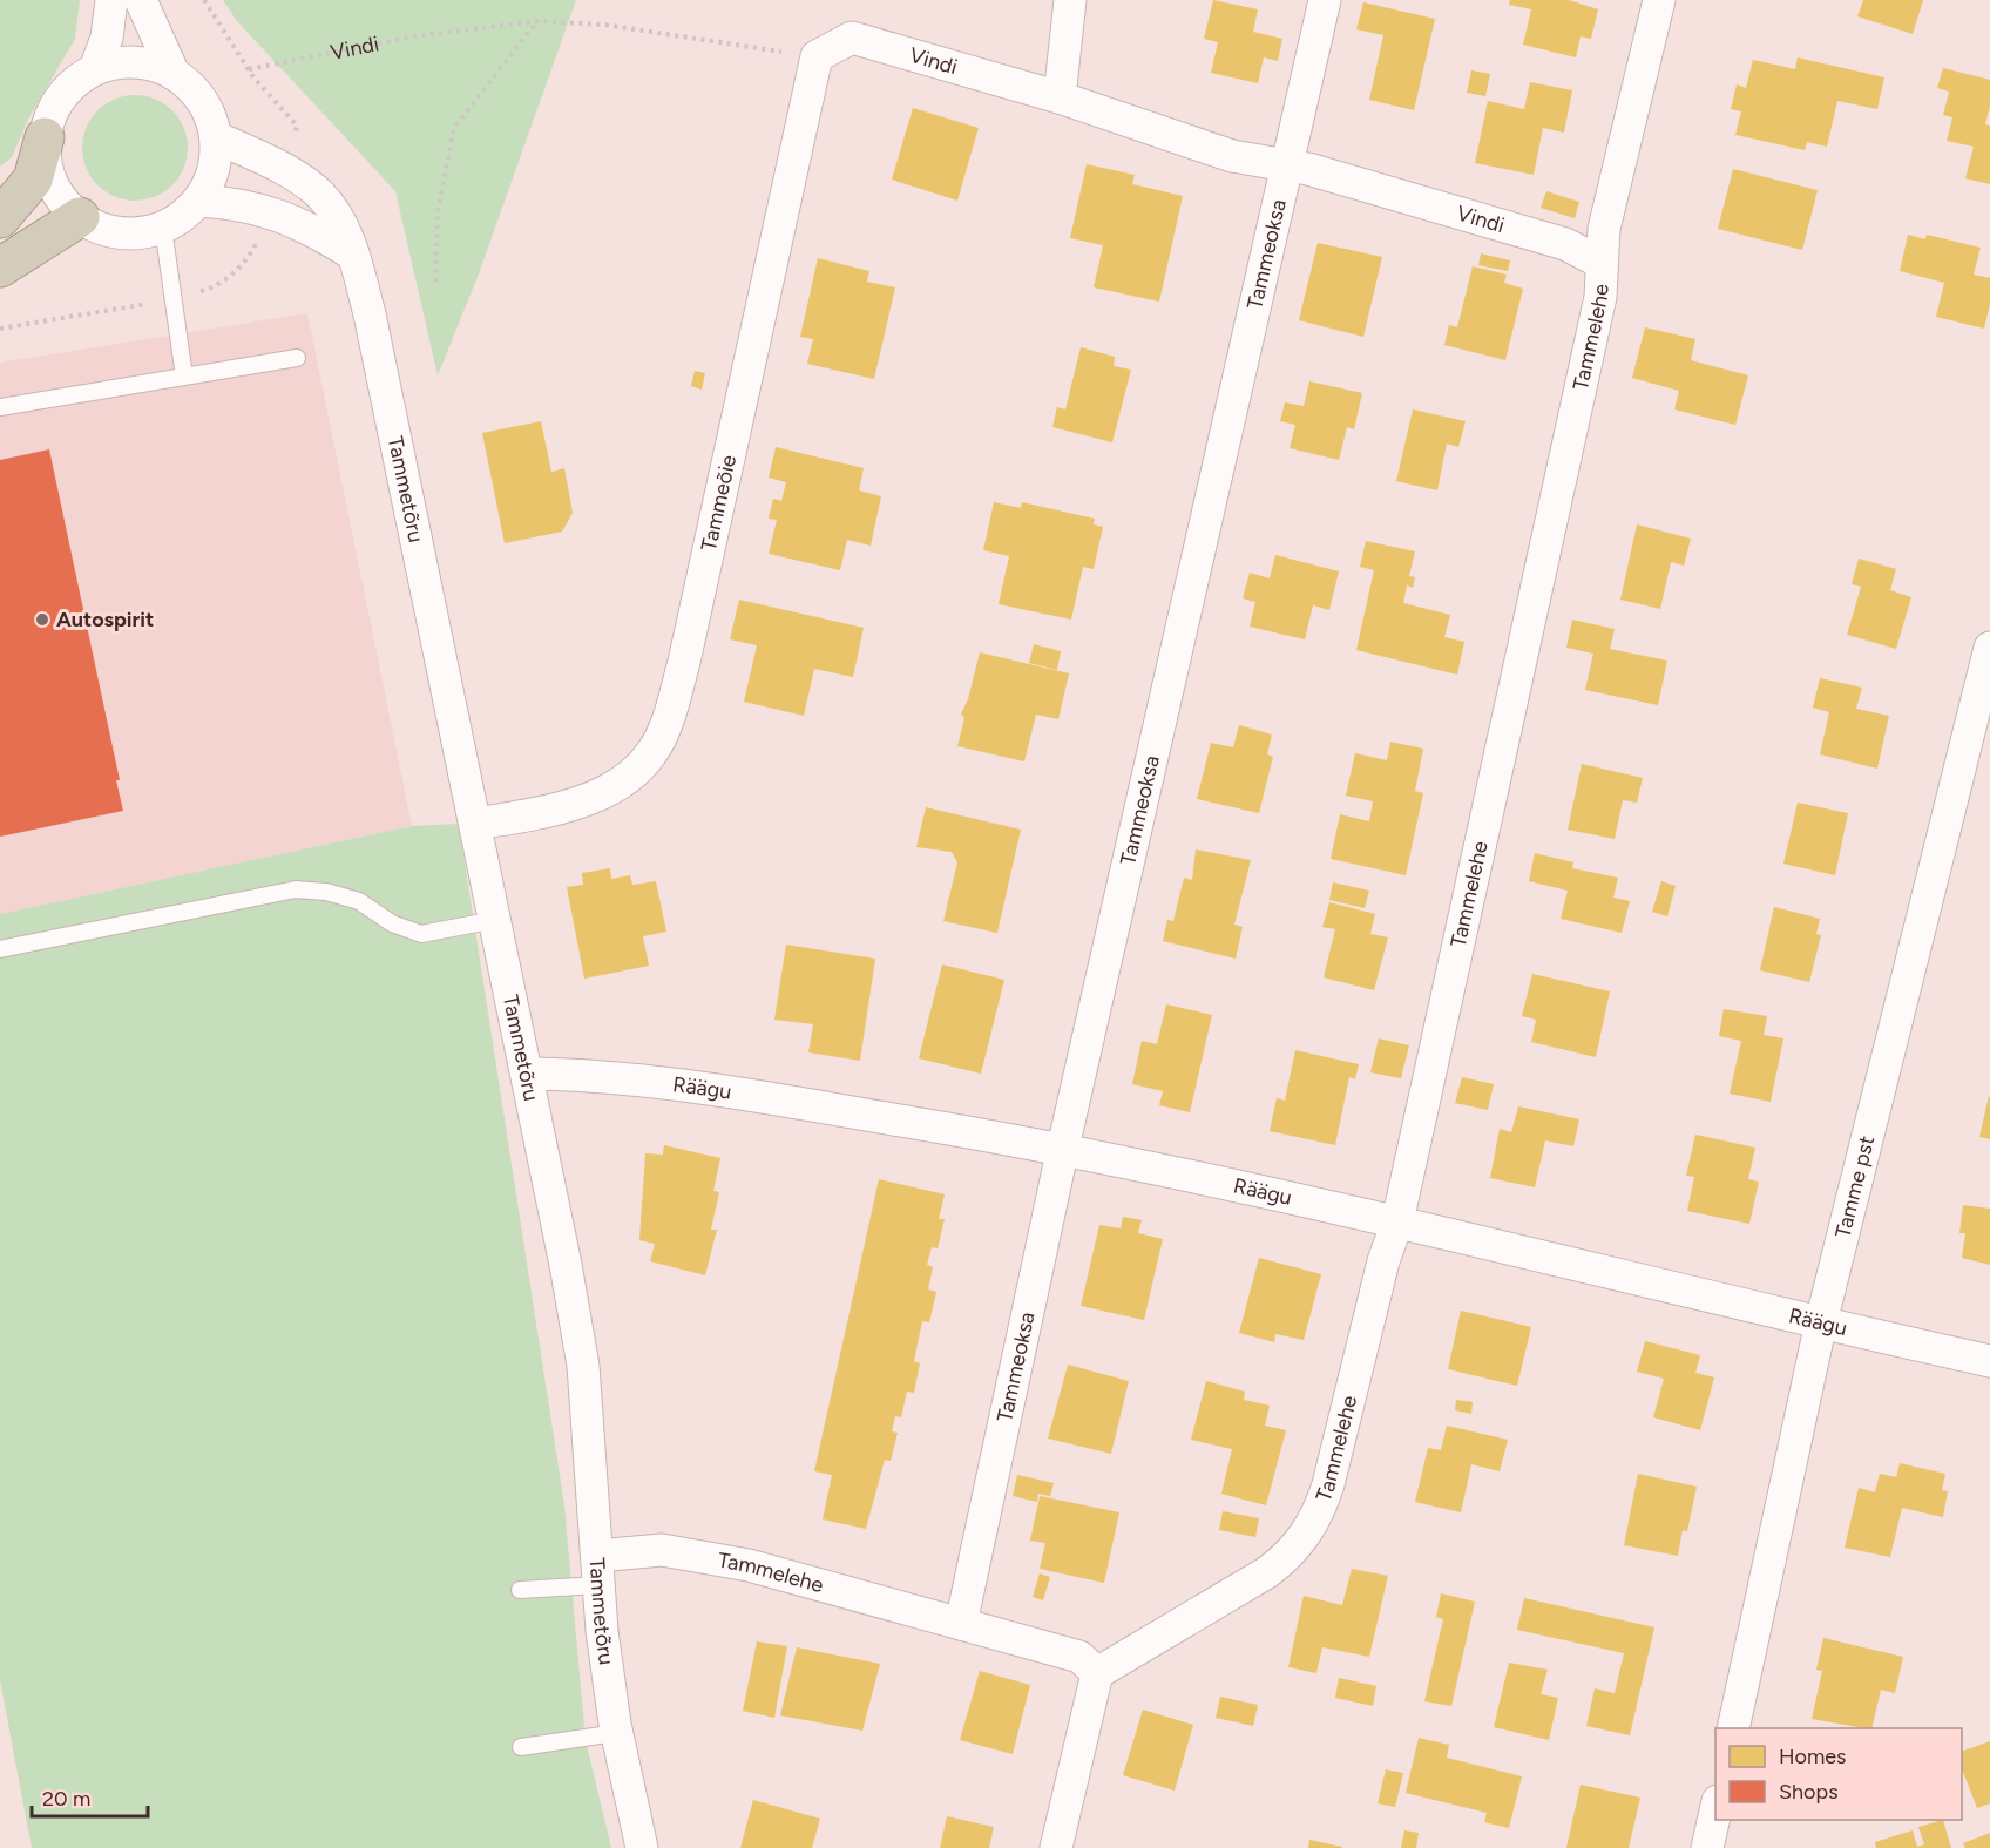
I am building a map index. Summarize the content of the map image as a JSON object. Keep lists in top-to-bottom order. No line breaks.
{"streets":{"street":["Vindi","Tammeoksa","Tammelehe","Tammetõru","Tammeõie","Räägu","Tamme pst"]},"crossings":[["Vindi","Tammeoksa"],["Vindi","Tammelehe"],["Vindi","Tammeõie"],["Tammeoksa","Tammelehe"],["Tammeoksa","Räägu"],["Tammelehe","Tammetõru"],["Tammelehe","Räägu"],["Tammetõru","Tammeõie"],["Tammetõru","Räägu"],["Räägu","Tamme pst"]],"places":["Autospirit"],"legend":["Homes","Shops"],"scale_bar":"20 m"}
